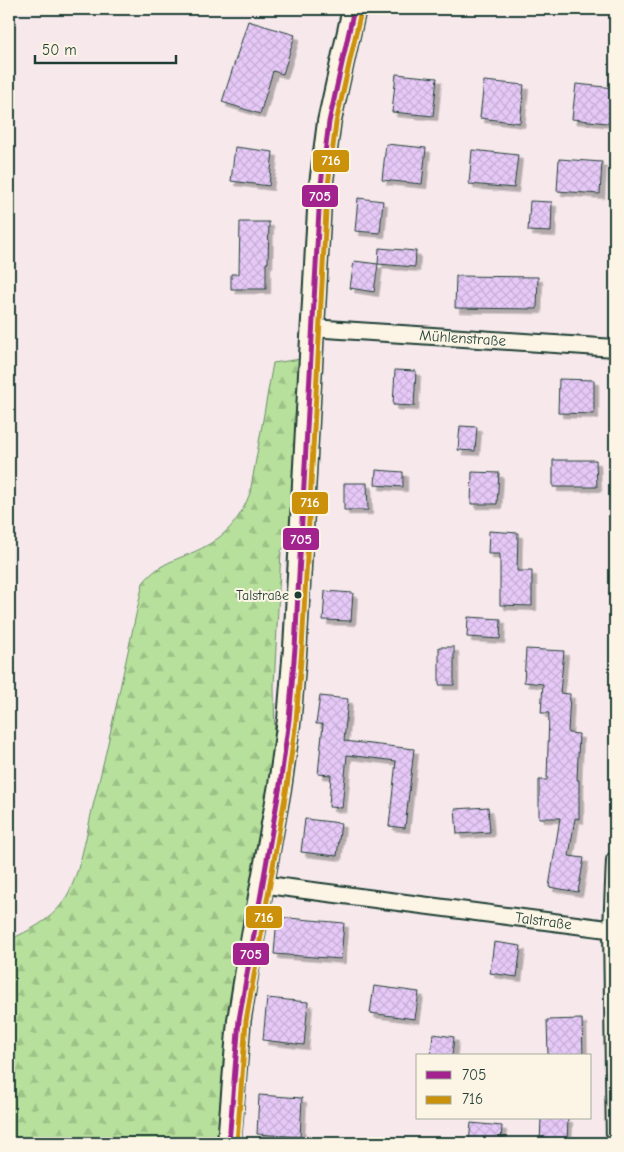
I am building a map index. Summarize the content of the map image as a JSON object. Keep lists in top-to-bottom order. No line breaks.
{"streets":{"street":["Mühlenstraße","Talstraße"]},"places":["Talstraße"],"lines":["transit line 705","transit line 716"],"legend":["705","716"],"scale_bar":"50 m"}
